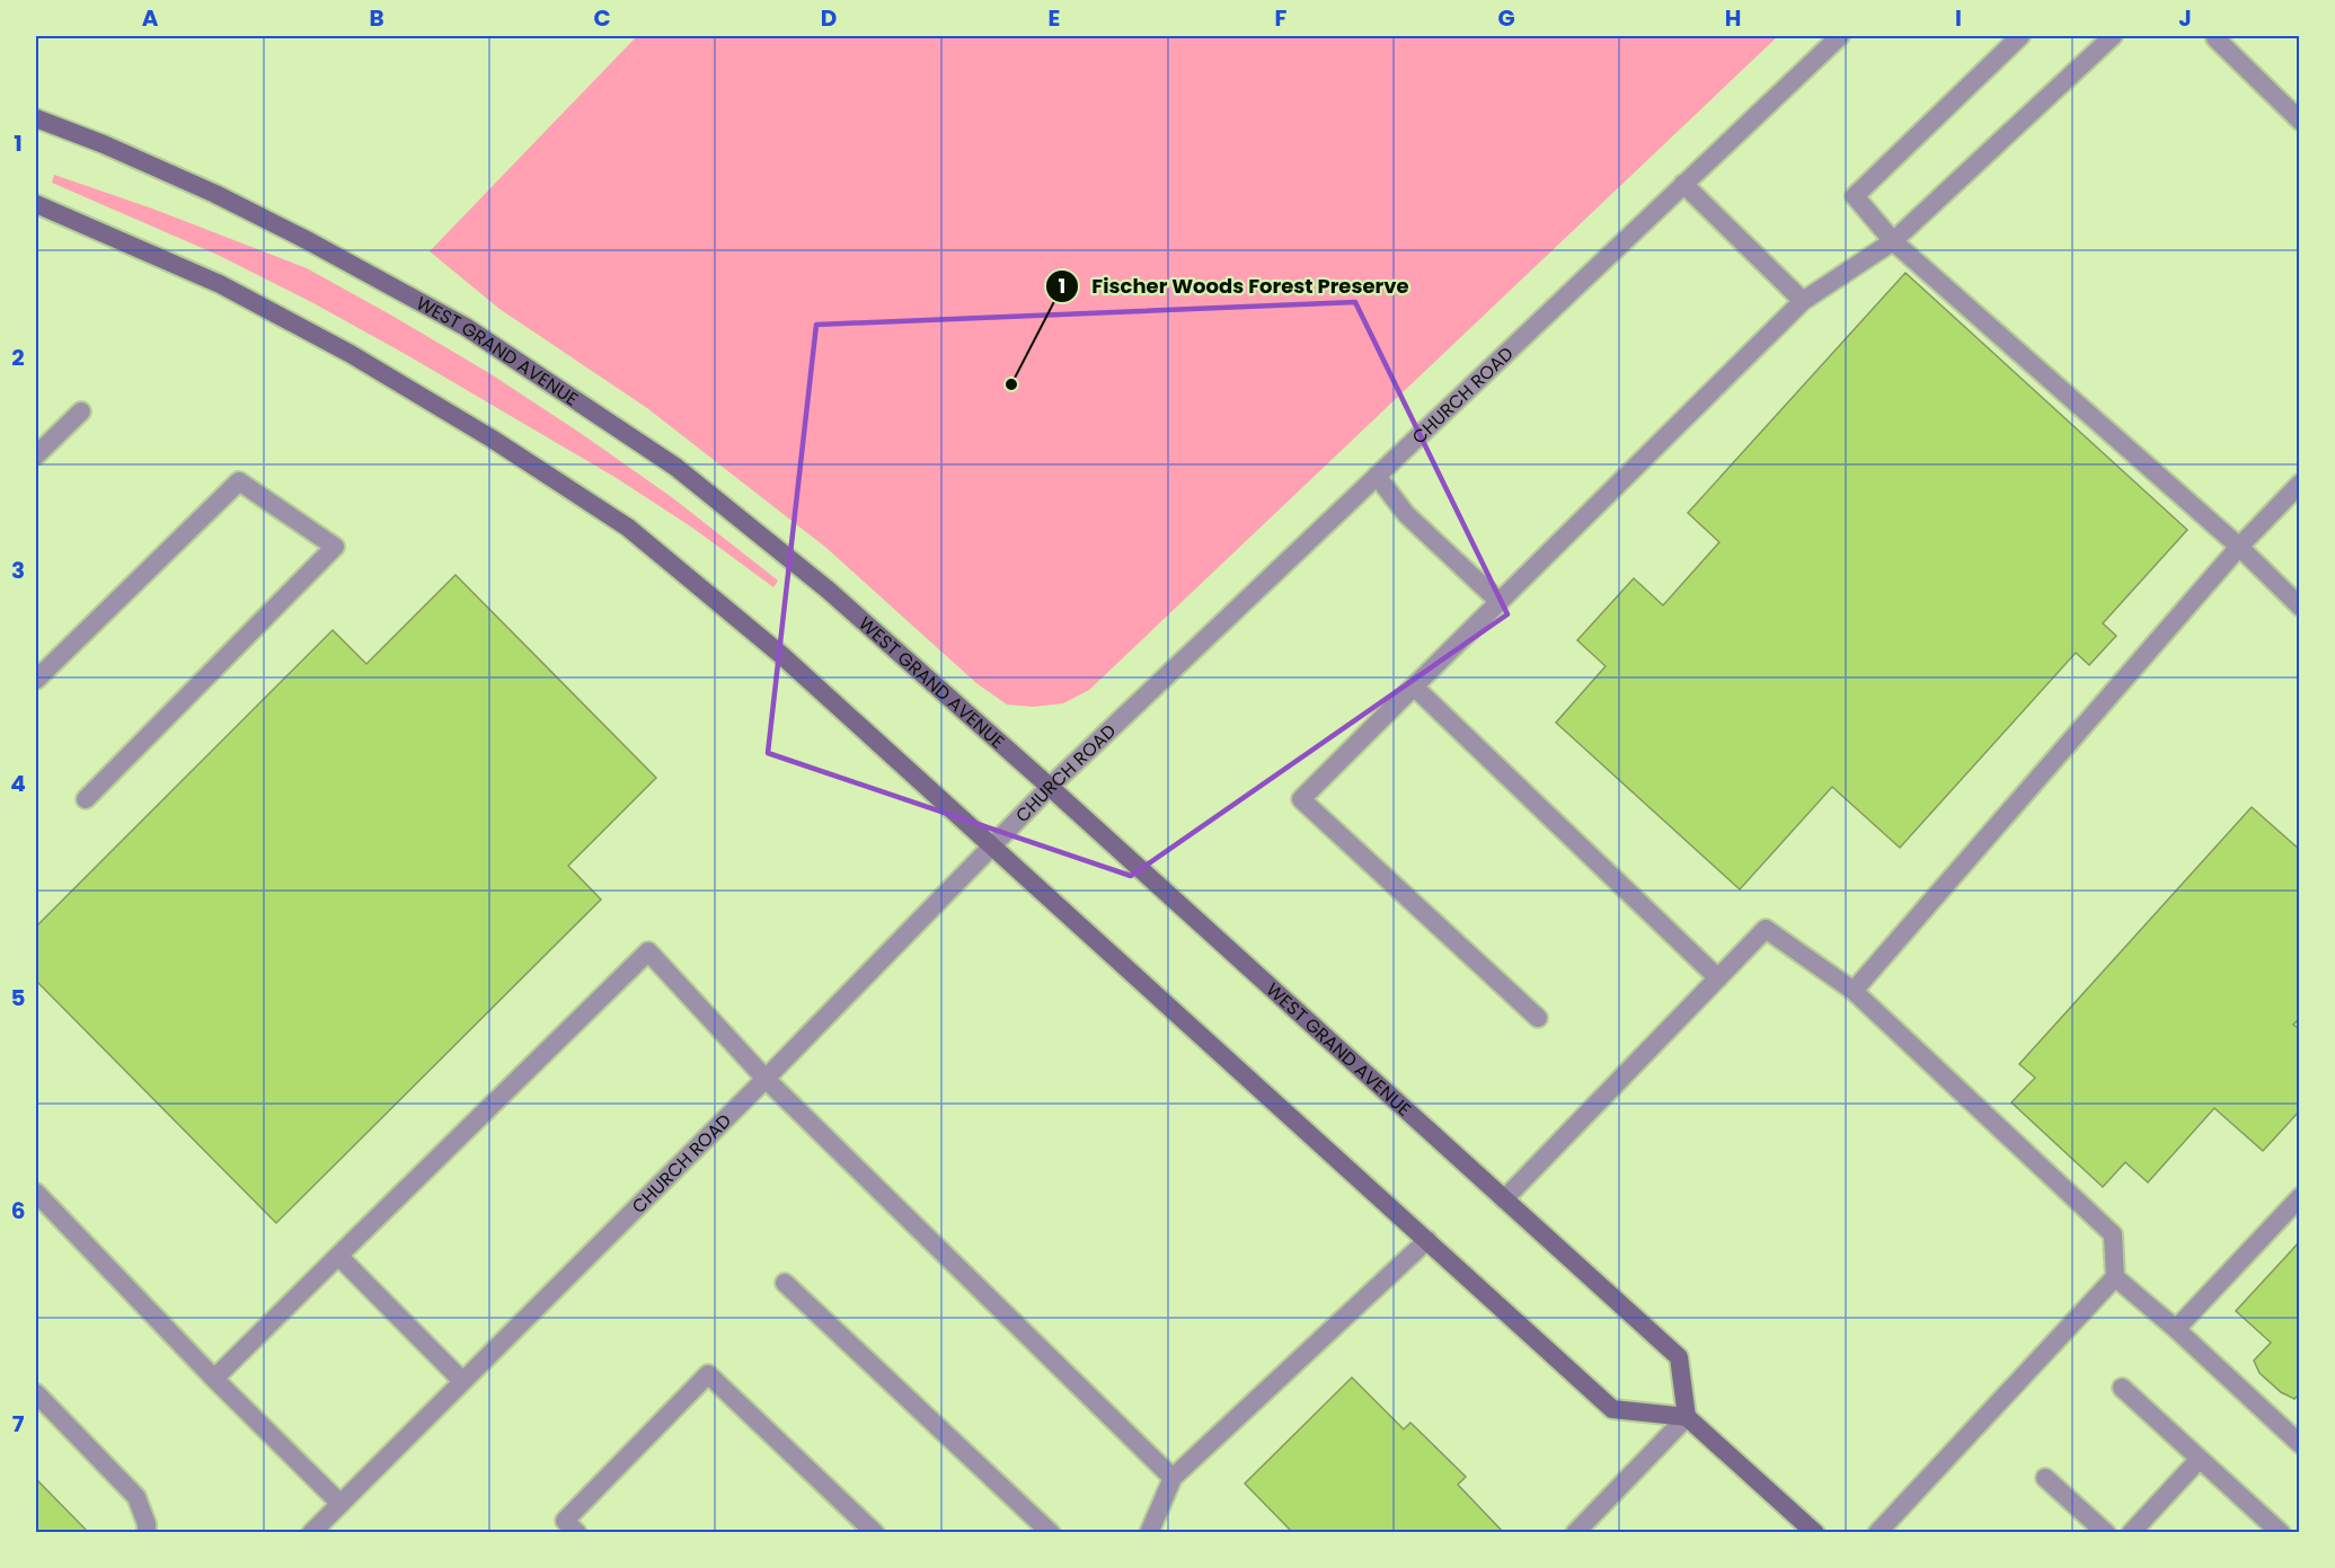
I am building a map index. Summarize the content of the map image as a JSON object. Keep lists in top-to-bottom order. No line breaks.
{"streets":{"main road":["WEST GRAND AVENUE"],"street":["CHURCH ROAD"]},"crossings":[["WEST GRAND AVENUE","CHURCH ROAD"]],"places":["Fischer Woods Forest Preserve"],"grid":{"columns":["A","B","C","D","E","F","G","H","I","J"],"rows":["1","2","3","4","5","6","7"]}}
